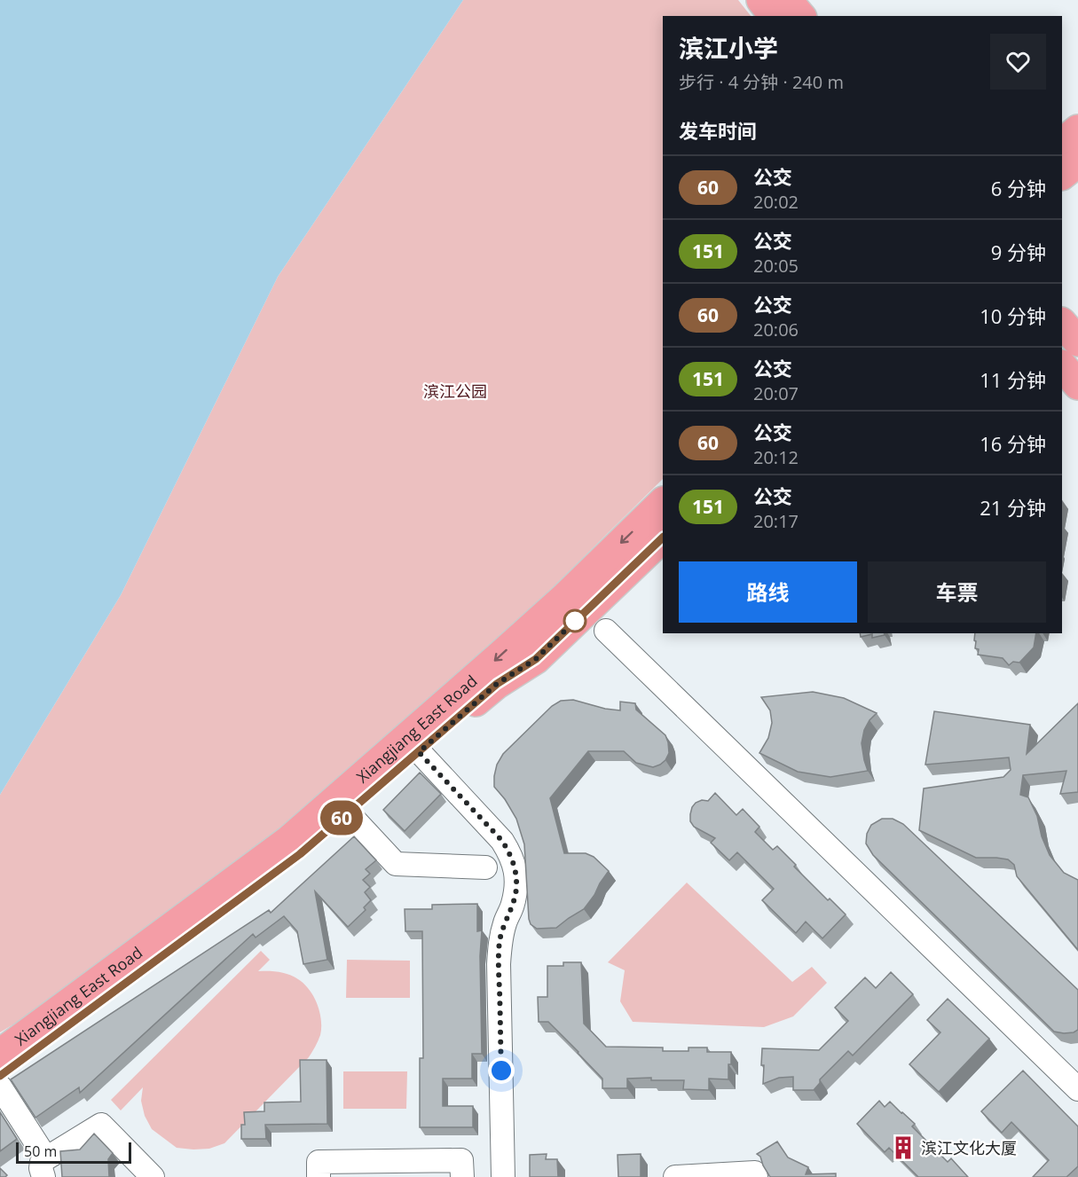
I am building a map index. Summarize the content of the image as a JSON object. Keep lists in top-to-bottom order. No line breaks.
{"streets":{"main road":["Xiangjiang East Road"]},"parks":["滨江公园"],"places":{"building":["滨江文化大厦"]},"lines":["bus line 60"],"scale_bar":"50 m","page":{"on_map":"60","heading":[["滨江小学","步行 · 4 分钟 · 240 m"],"发车时间"],"list":[{"mark":"60","name":"公交","note":"20:02","value":"6 分钟"},{"mark":"151","name":"公交","note":"20:05","value":"9 分钟"},{"mark":"60","name":"公交","note":"20:06","value":"10 分钟"},{"mark":"151","name":"公交","note":"20:07","value":"11 分钟"},{"mark":"60","name":"公交","note":"20:12","value":"16 分钟"},{"mark":"151","name":"公交","note":"20:17","value":"21 分钟"}],"buttons":["路线","车票"],"scale":"50 m"}}
